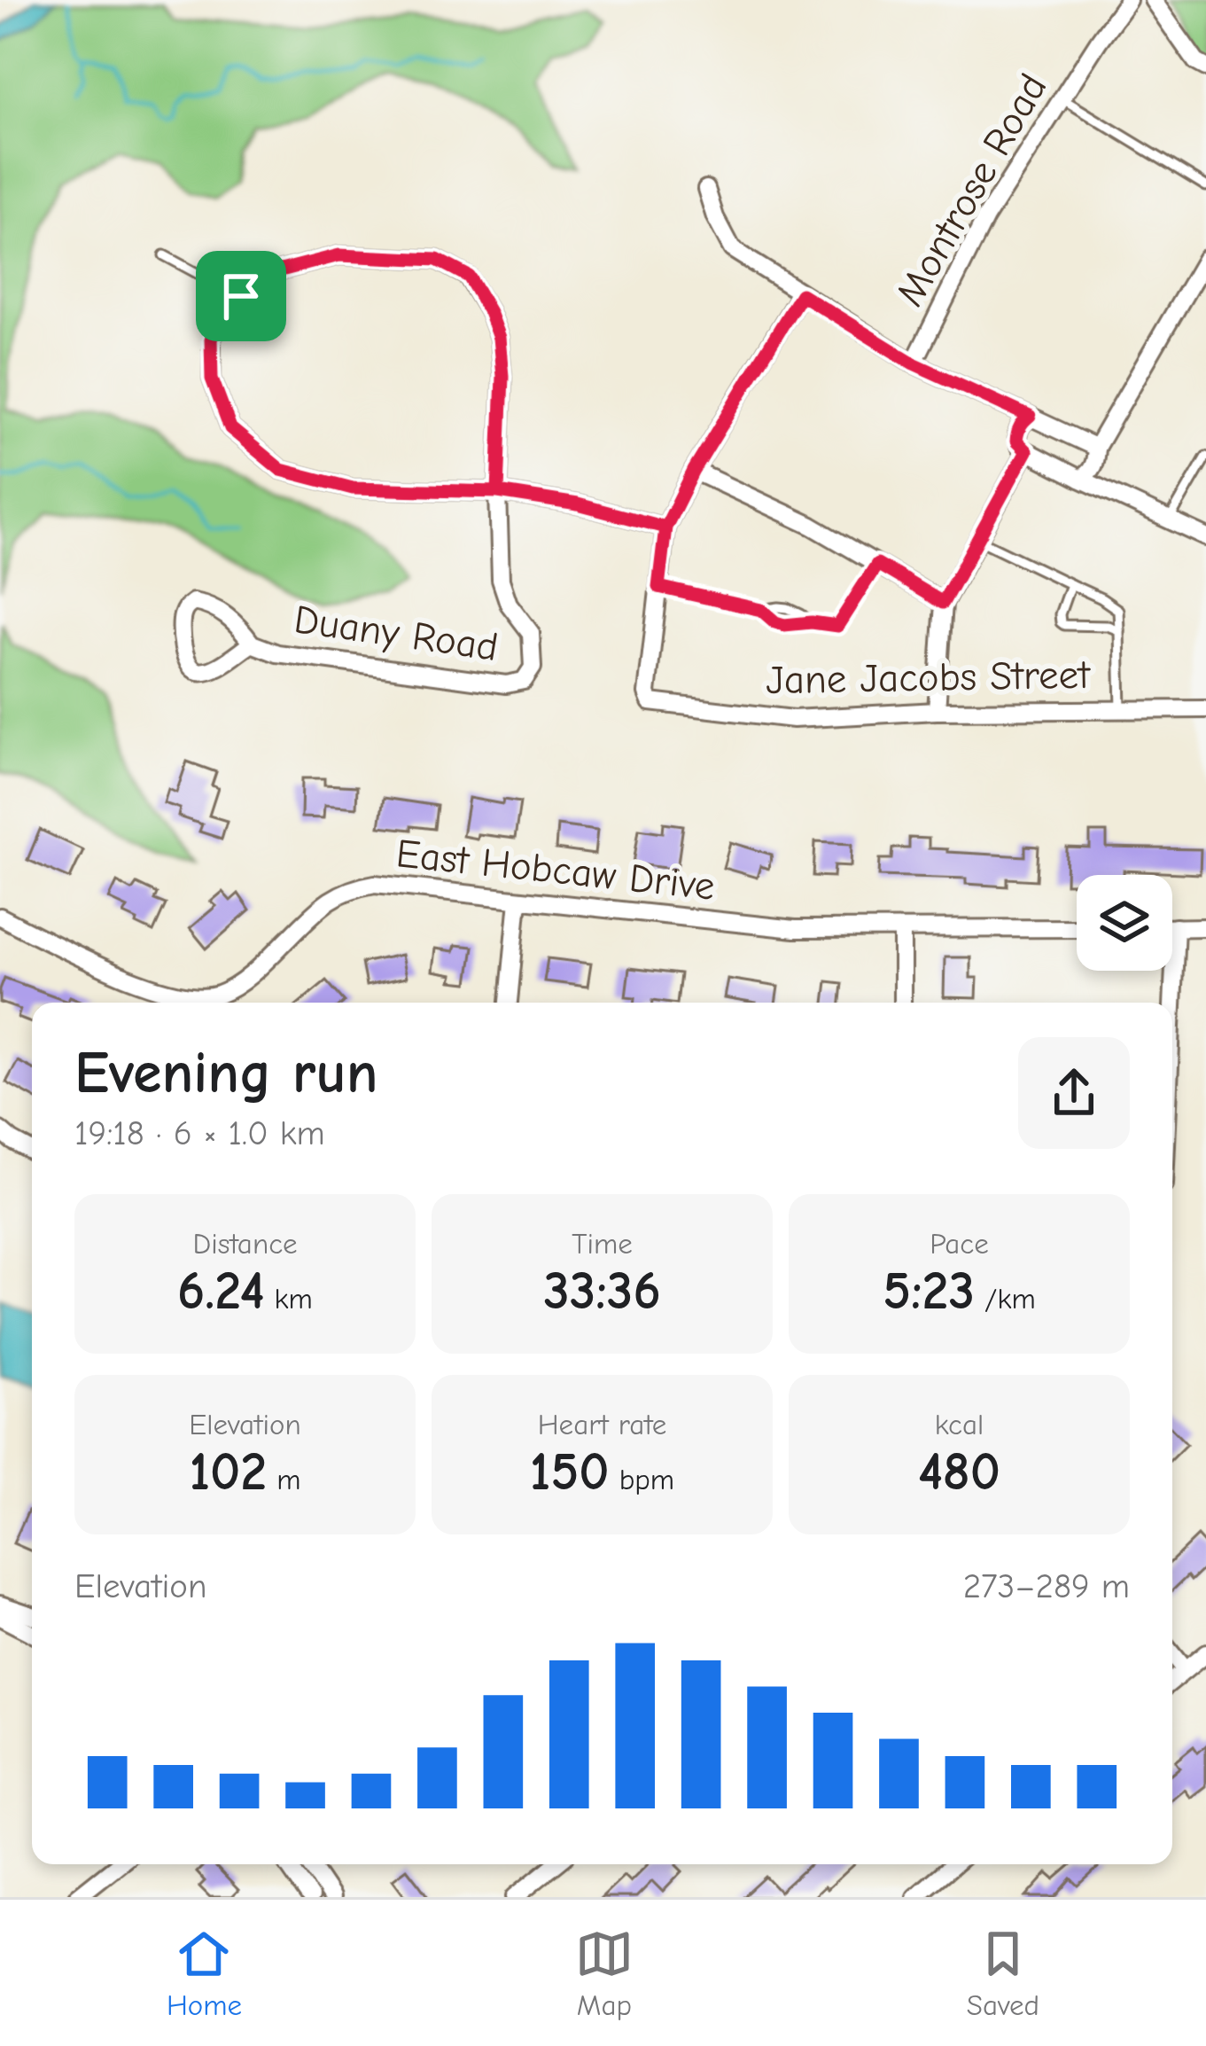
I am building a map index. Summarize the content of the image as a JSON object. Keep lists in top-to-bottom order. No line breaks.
{"streets":{"street":["Montrose Road","Duany Road","Jane Jacobs Street","East Hobcaw Drive"]},"page":{"heading":["Evening run","19:18 · 6 × 1.0 km"],"stats":[["Distance","6.24 km"],["Time","33:36"],["Pace","5:23 /km"],["Elevation","102 m"],["Heart rate","150 bpm"],["kcal","480"]],"chart":["Elevation","273–289 m"],"tabs":["Home","Map","Saved"]}}
